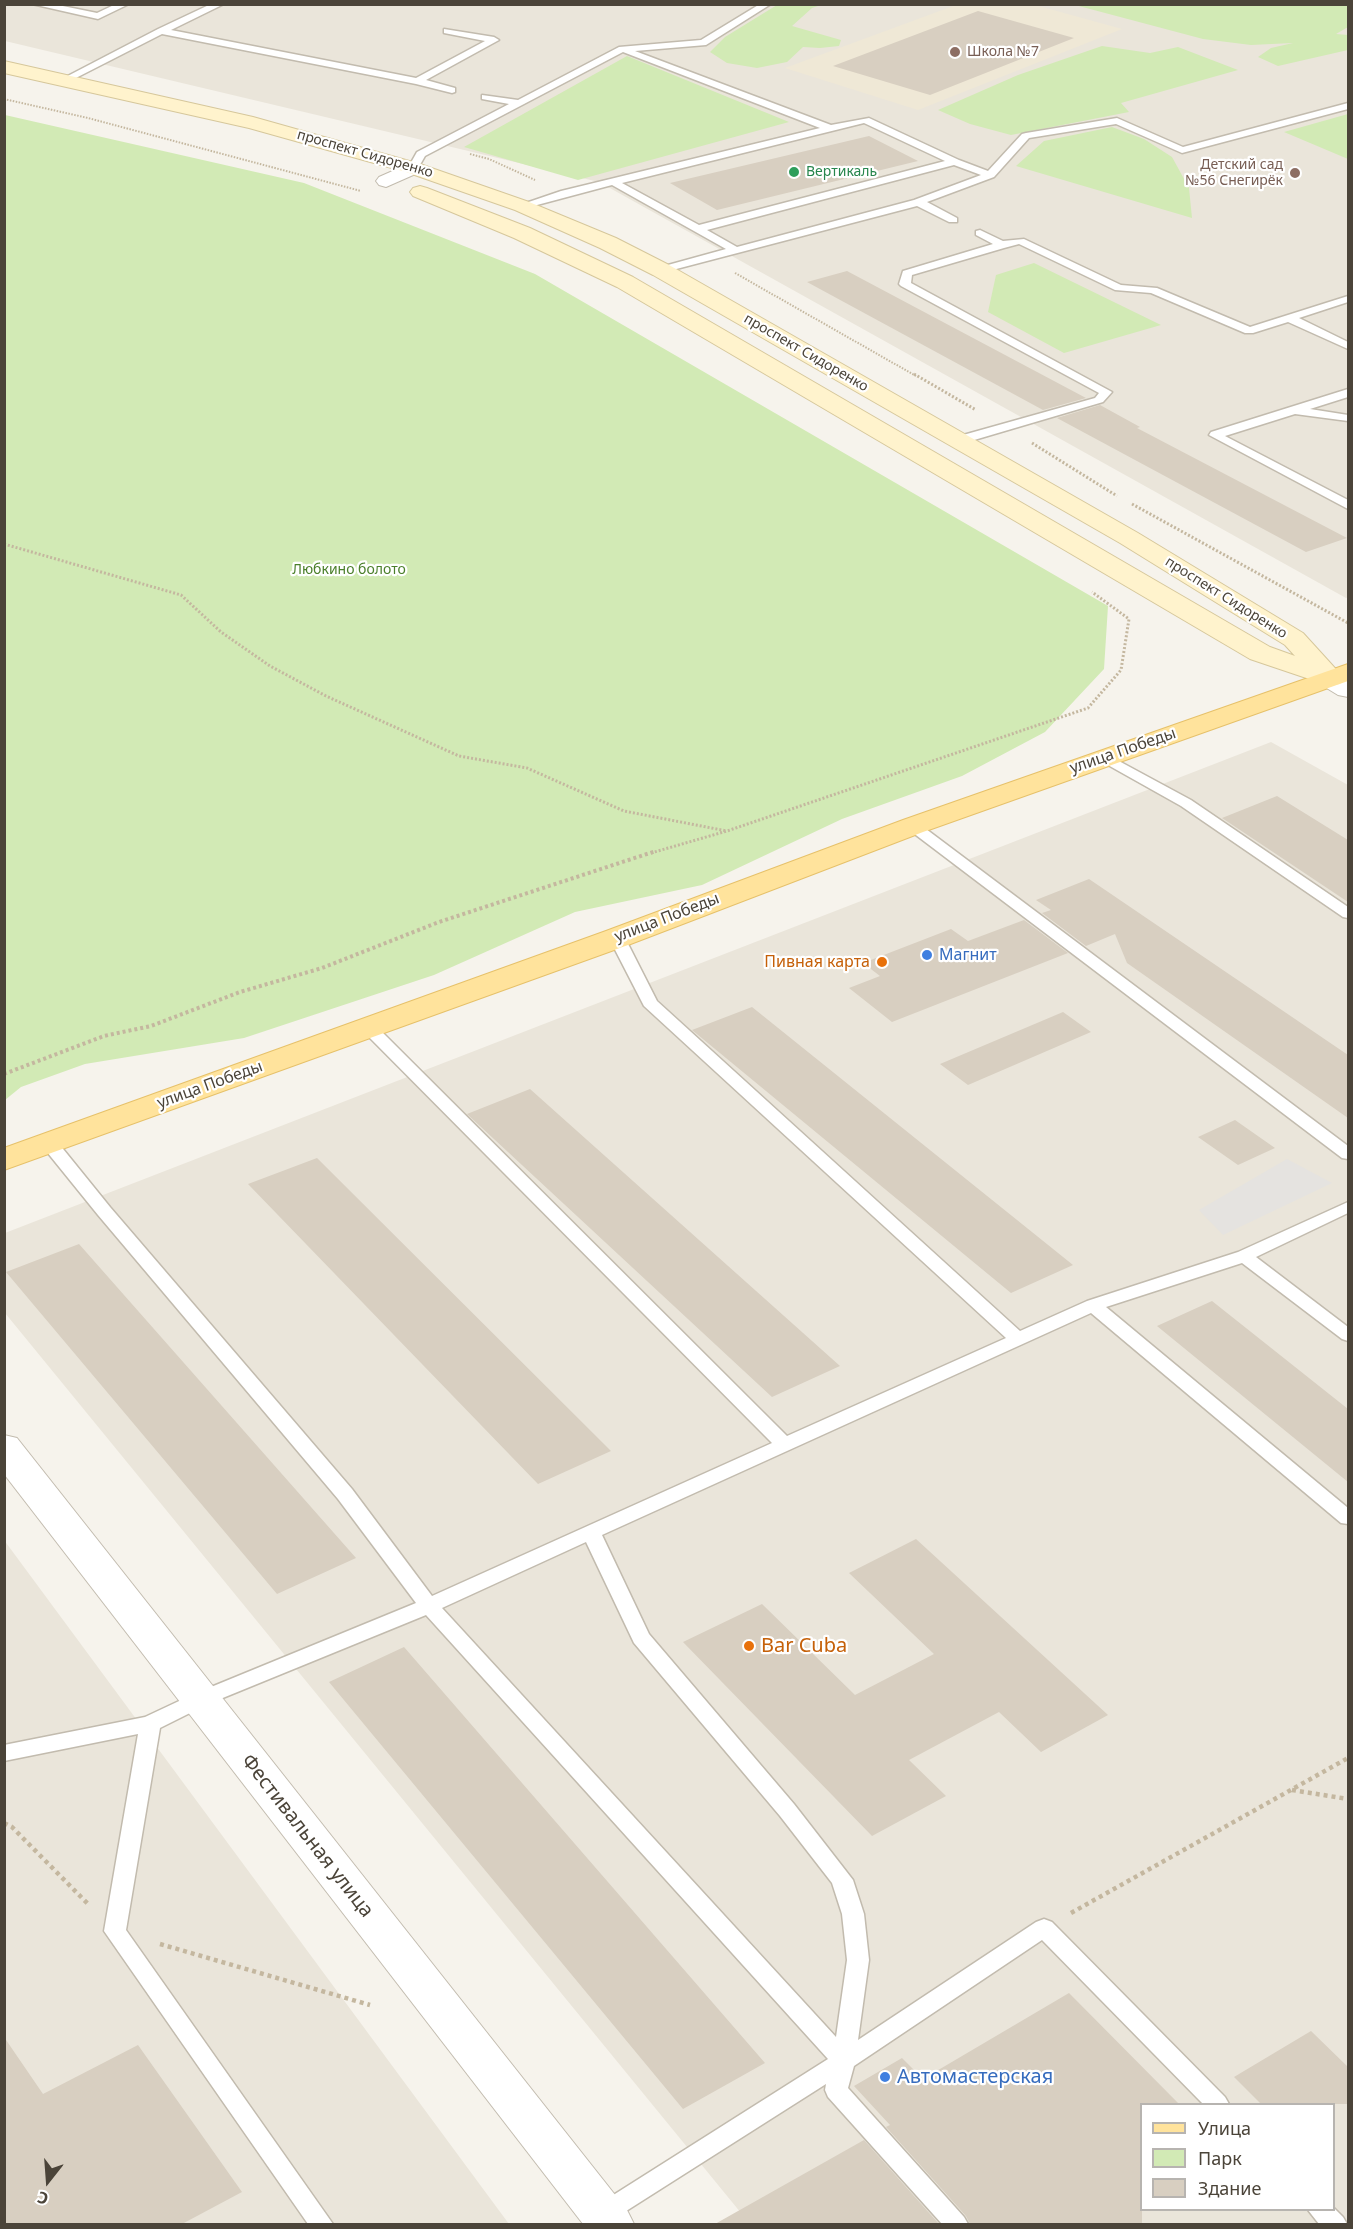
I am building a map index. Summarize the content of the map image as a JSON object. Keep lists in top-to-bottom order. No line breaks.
{"streets":{"main road":["проспект Сидоренко","улица Победы"],"street":["Фестивальная улица"]},"crossings":[["проспект Сидоренко","улица Победы"]],"parks":["Любкино болото"],"places":["Школа №7","Вертикаль","Детский сад №56 Снегирёк","Магнит","Пивная карта","Bar Cuba","Автомастерская"],"legend":["Улица","Парк","Здание"],"north":"bottom"}
